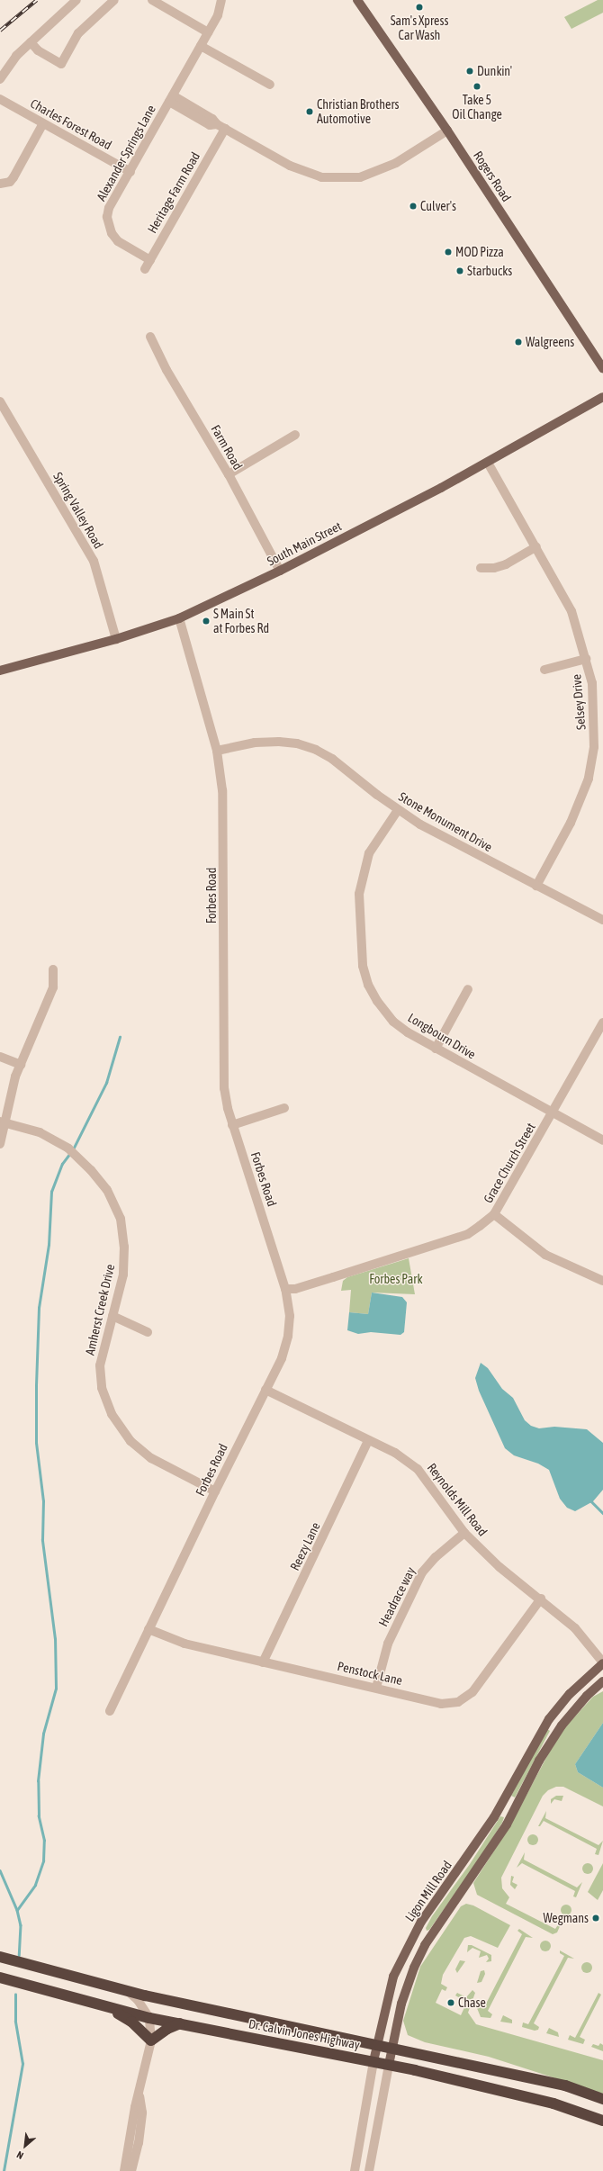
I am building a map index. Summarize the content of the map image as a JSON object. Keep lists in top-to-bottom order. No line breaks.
{"streets":{"highway":["Dr. Calvin Jones Highway"],"main road":["Rogers Road","South Main Street","Ligon Mill Road"],"street":["Charles Forest Road","Alexander Springs Lane","Heritage Farm Road","Farm Road","Spring Valley Road","Selsey Drive","Stone Monument Drive","Forbes Road","Longbourn Drive","Grace Church Street","Amherst Creek Drive","Reynolds Mill Road","Reezy Lane","Headrace way","Penstock Lane"]},"crossings":[["Charles Forest Road","Alexander Springs Lane"],["Alexander Springs Lane","Rogers Road"],["Alexander Springs Lane","Heritage Farm Road"],["Farm Road","South Main Street"],["Spring Valley Road","South Main Street"],["South Main Street","Selsey Drive"],["South Main Street","Forbes Road"],["Selsey Drive","Stone Monument Drive"],["Stone Monument Drive","Forbes Road"],["Stone Monument Drive","Longbourn Drive"],["Forbes Road","Grace Church Street"],["Forbes Road","Amherst Creek Drive"],["Forbes Road","Reynolds Mill Road"],["Forbes Road","Penstock Lane"],["Longbourn Drive","Grace Church Street"],["Reynolds Mill Road","Reezy Lane"],["Reynolds Mill Road","Headrace way"],["Reynolds Mill Road","Penstock Lane"],["Reynolds Mill Road","Ligon Mill Road"],["Reezy Lane","Penstock Lane"],["Headrace way","Penstock Lane"],["Ligon Mill Road","Dr. Calvin Jones Highway"]],"parks":["Forbes Park"],"places":["Sam's Xpress Car Wash","Dunkin'","Take 5 Oil Change","Christian Brothers Automotive","Culver's","MOD Pizza","Starbucks","Walgreens","S Main St at Forbes Rd","Wegmans","Chase"],"north":"bottom left"}
